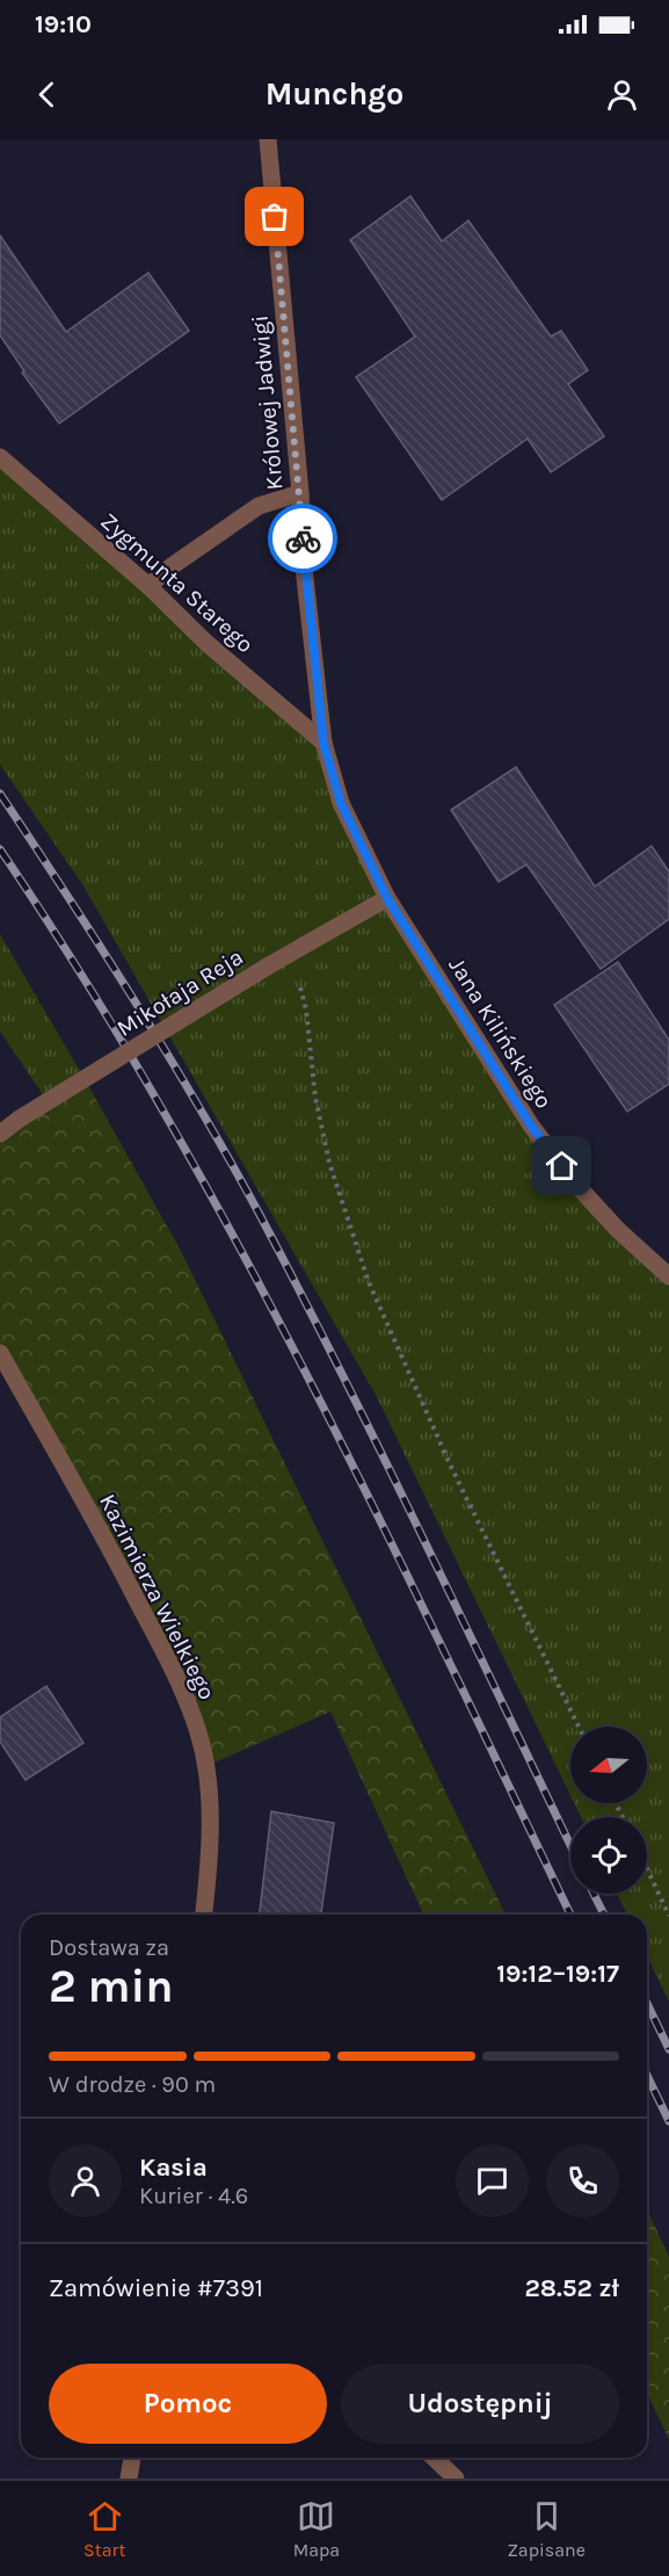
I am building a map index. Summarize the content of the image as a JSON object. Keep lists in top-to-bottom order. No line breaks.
{"streets":{"street":["Królowej Jadwigi","Zygmunta Starego","Mikołaja Reja","Jana Kilińskiego","Kazimierza Wielkiego"]},"crossings":[["Królowej Jadwigi","Zygmunta Starego"],["Królowej Jadwigi","Mikołaja Reja"],["Królowej Jadwigi","Jana Kilińskiego"],["Mikołaja Reja","Jana Kilińskiego"]],"north":"left","page":{"status":"19:10","header":"Munchgo","heading":["2 min","Dostawa za","19:12–19:17"],"panel":["Kasia","Kurier · 4.6","Zamówienie #7391","28.52 zł"],"bar":"W drodze · 90 m","buttons":["Pomoc","Udostępnij"],"tabs":["Start","Mapa","Zapisane"]}}
